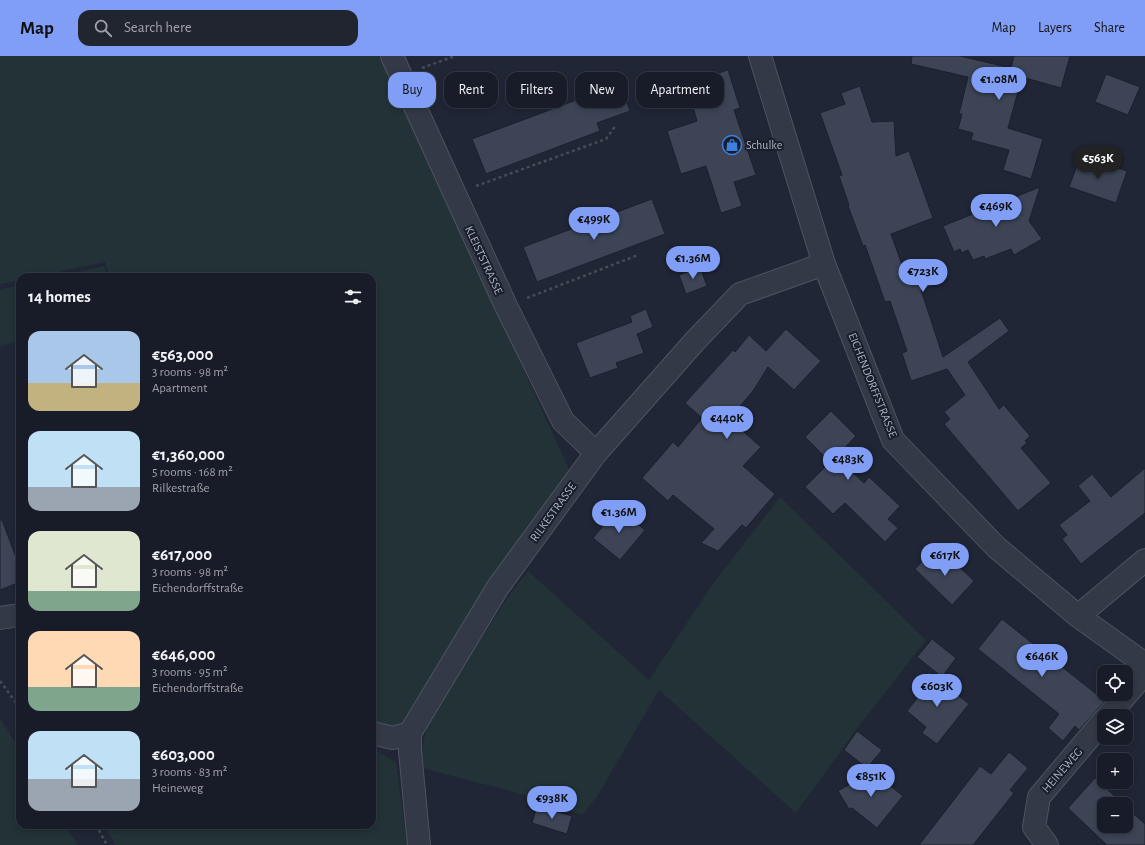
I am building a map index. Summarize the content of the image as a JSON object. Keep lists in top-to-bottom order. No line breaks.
{"streets":{"street":["KLEISTSTRASSE","EICHENDORFFSTRASSE","RILKESTRASSE","HEINEWEG"]},"crossings":[["KLEISTSTRASSE","RILKESTRASSE"],["EICHENDORFFSTRASSE","RILKESTRASSE"]],"places":{"shop":["Schulke"]},"page":{"header":"Map","search":"Search here","nav":["Map","Layers","Share"],"price":["€1.08M","€563K","€469K","€499K","€1.36M","€723K","€440K","€483K","€1.36M","€617K","€646K","€603K","€851K","€938K"],"chip":["Buy","Rent","Filters","New","Apartment"],"heading":"14 homes","list":[{"name":"€563,000","note":"3 rooms · 98 m² · Apartment"},{"name":"€1,360,000","note":"5 rooms · 168 m² · Rilkestraße"},{"name":"€617,000","note":"3 rooms · 98 m² · Eichendorffstraße"},{"name":"€646,000","note":"3 rooms · 95 m² · Eichendorffstraße"},{"name":"€603,000","note":"3 rooms · 83 m² · Heineweg"}],"map_buttons":["+","−"]}}
